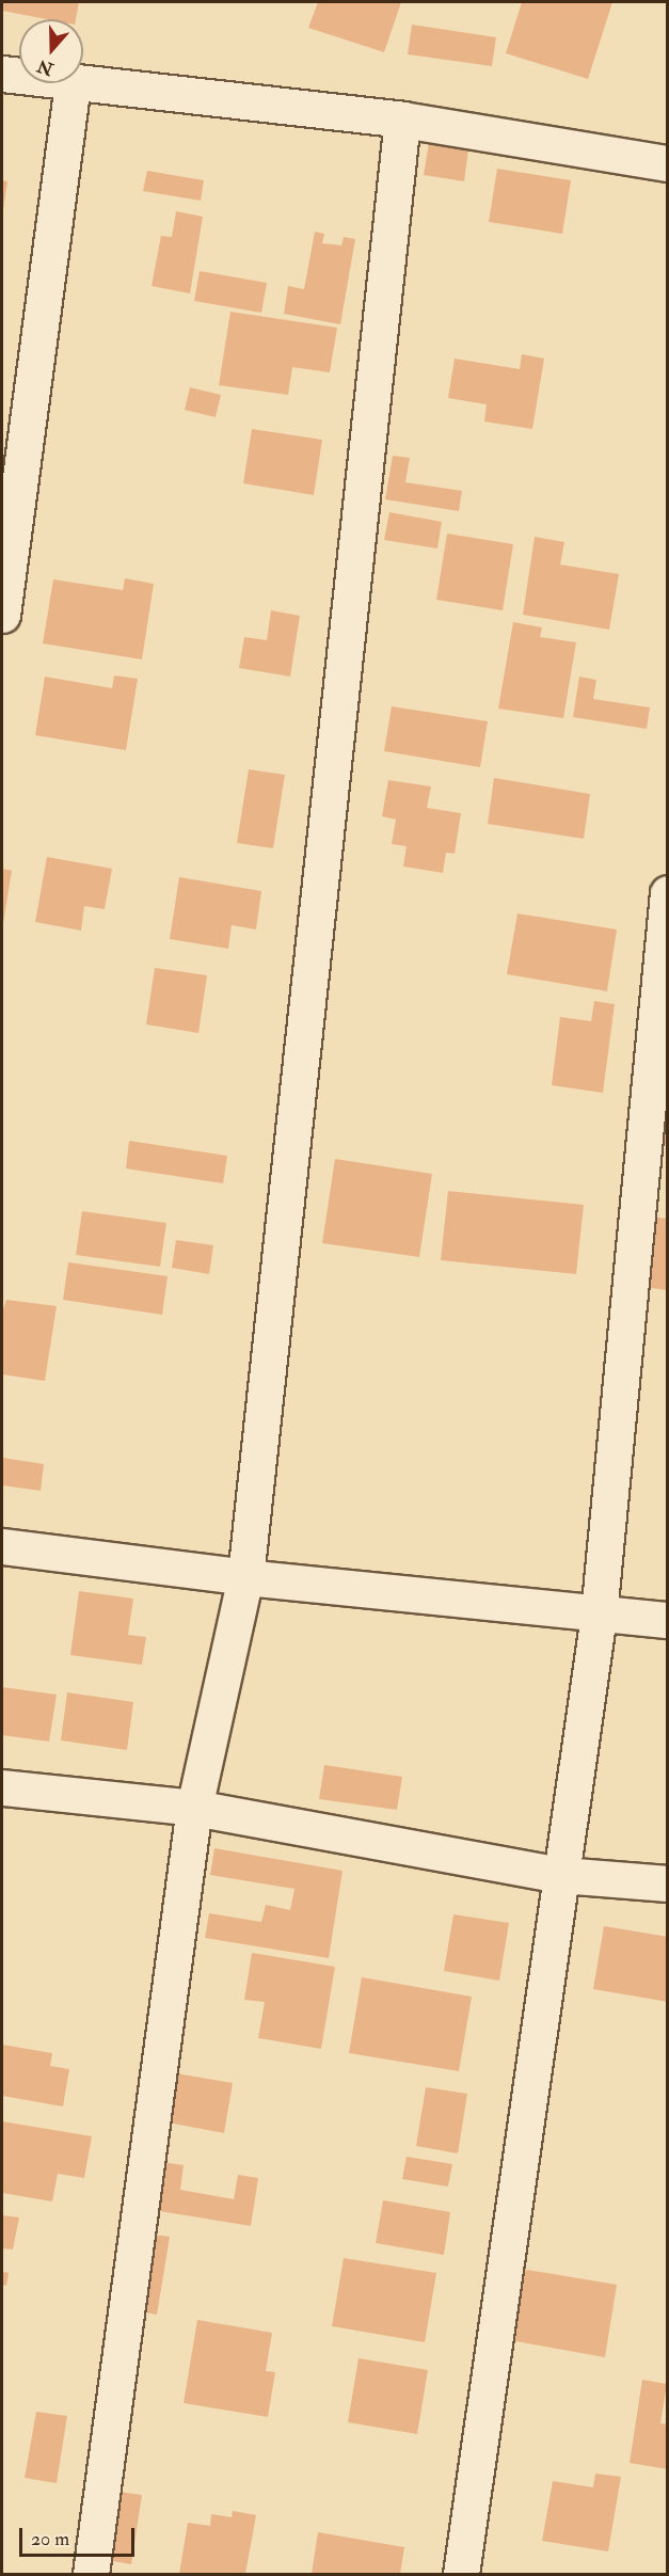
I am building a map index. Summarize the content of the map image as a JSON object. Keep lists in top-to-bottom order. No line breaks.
{"scale_bar":"20 m","north":"bottom"}
